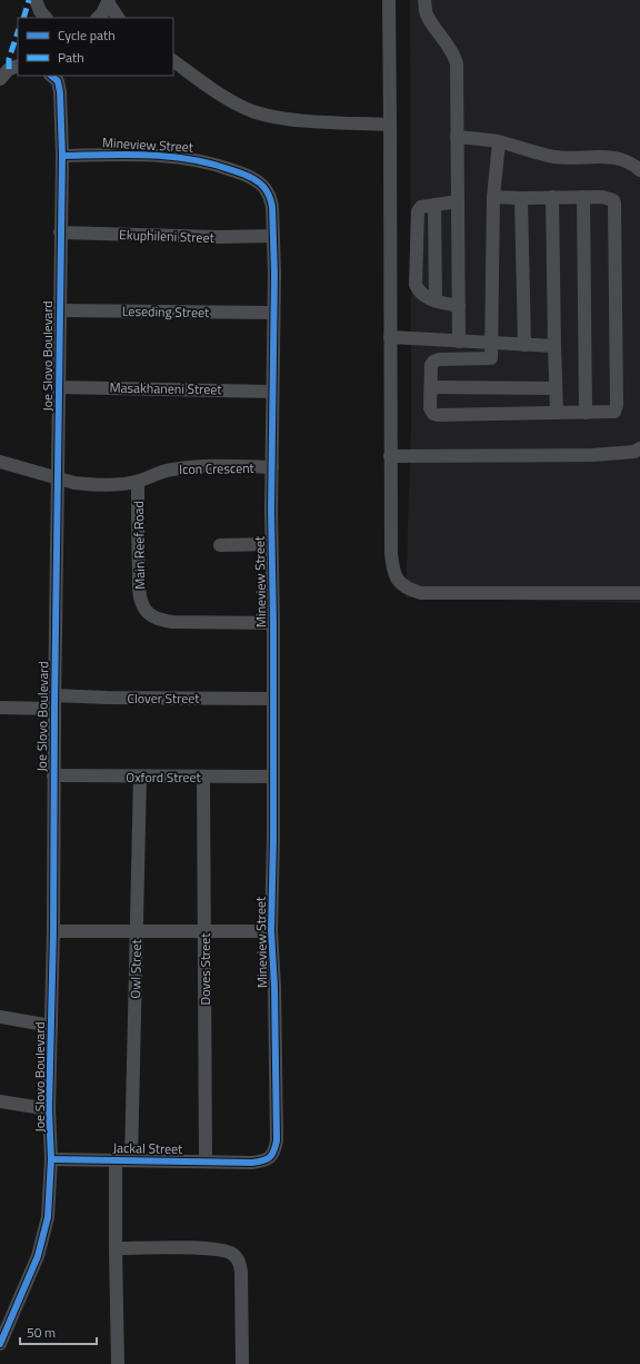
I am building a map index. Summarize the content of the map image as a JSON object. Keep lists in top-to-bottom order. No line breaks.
{"streets":{"street":["Mineview Street","Ekuphileni Street","Leseding Street","Joe Slovo Boulevard","Masakhaneni Street","Icon Crescent","Main Reef Road","Clover Street","Oxford Street","Owl Street","Doves Street","Jackal Street"]},"crossings":[["Mineview Street","Ekuphileni Street"],["Mineview Street","Leseding Street"],["Mineview Street","Joe Slovo Boulevard"],["Mineview Street","Masakhaneni Street"],["Mineview Street","Icon Crescent"],["Mineview Street","Main Reef Road"],["Mineview Street","Clover Street"],["Mineview Street","Oxford Street"],["Mineview Street","Jackal Street"],["Ekuphileni Street","Joe Slovo Boulevard"],["Leseding Street","Joe Slovo Boulevard"],["Joe Slovo Boulevard","Masakhaneni Street"],["Joe Slovo Boulevard","Icon Crescent"],["Joe Slovo Boulevard","Clover Street"],["Joe Slovo Boulevard","Oxford Street"],["Joe Slovo Boulevard","Jackal Street"],["Icon Crescent","Main Reef Road"],["Oxford Street","Owl Street"],["Oxford Street","Doves Street"],["Owl Street","Jackal Street"],["Doves Street","Jackal Street"]],"legend":["Cycle path","Path"],"scale_bar":"50 m"}
